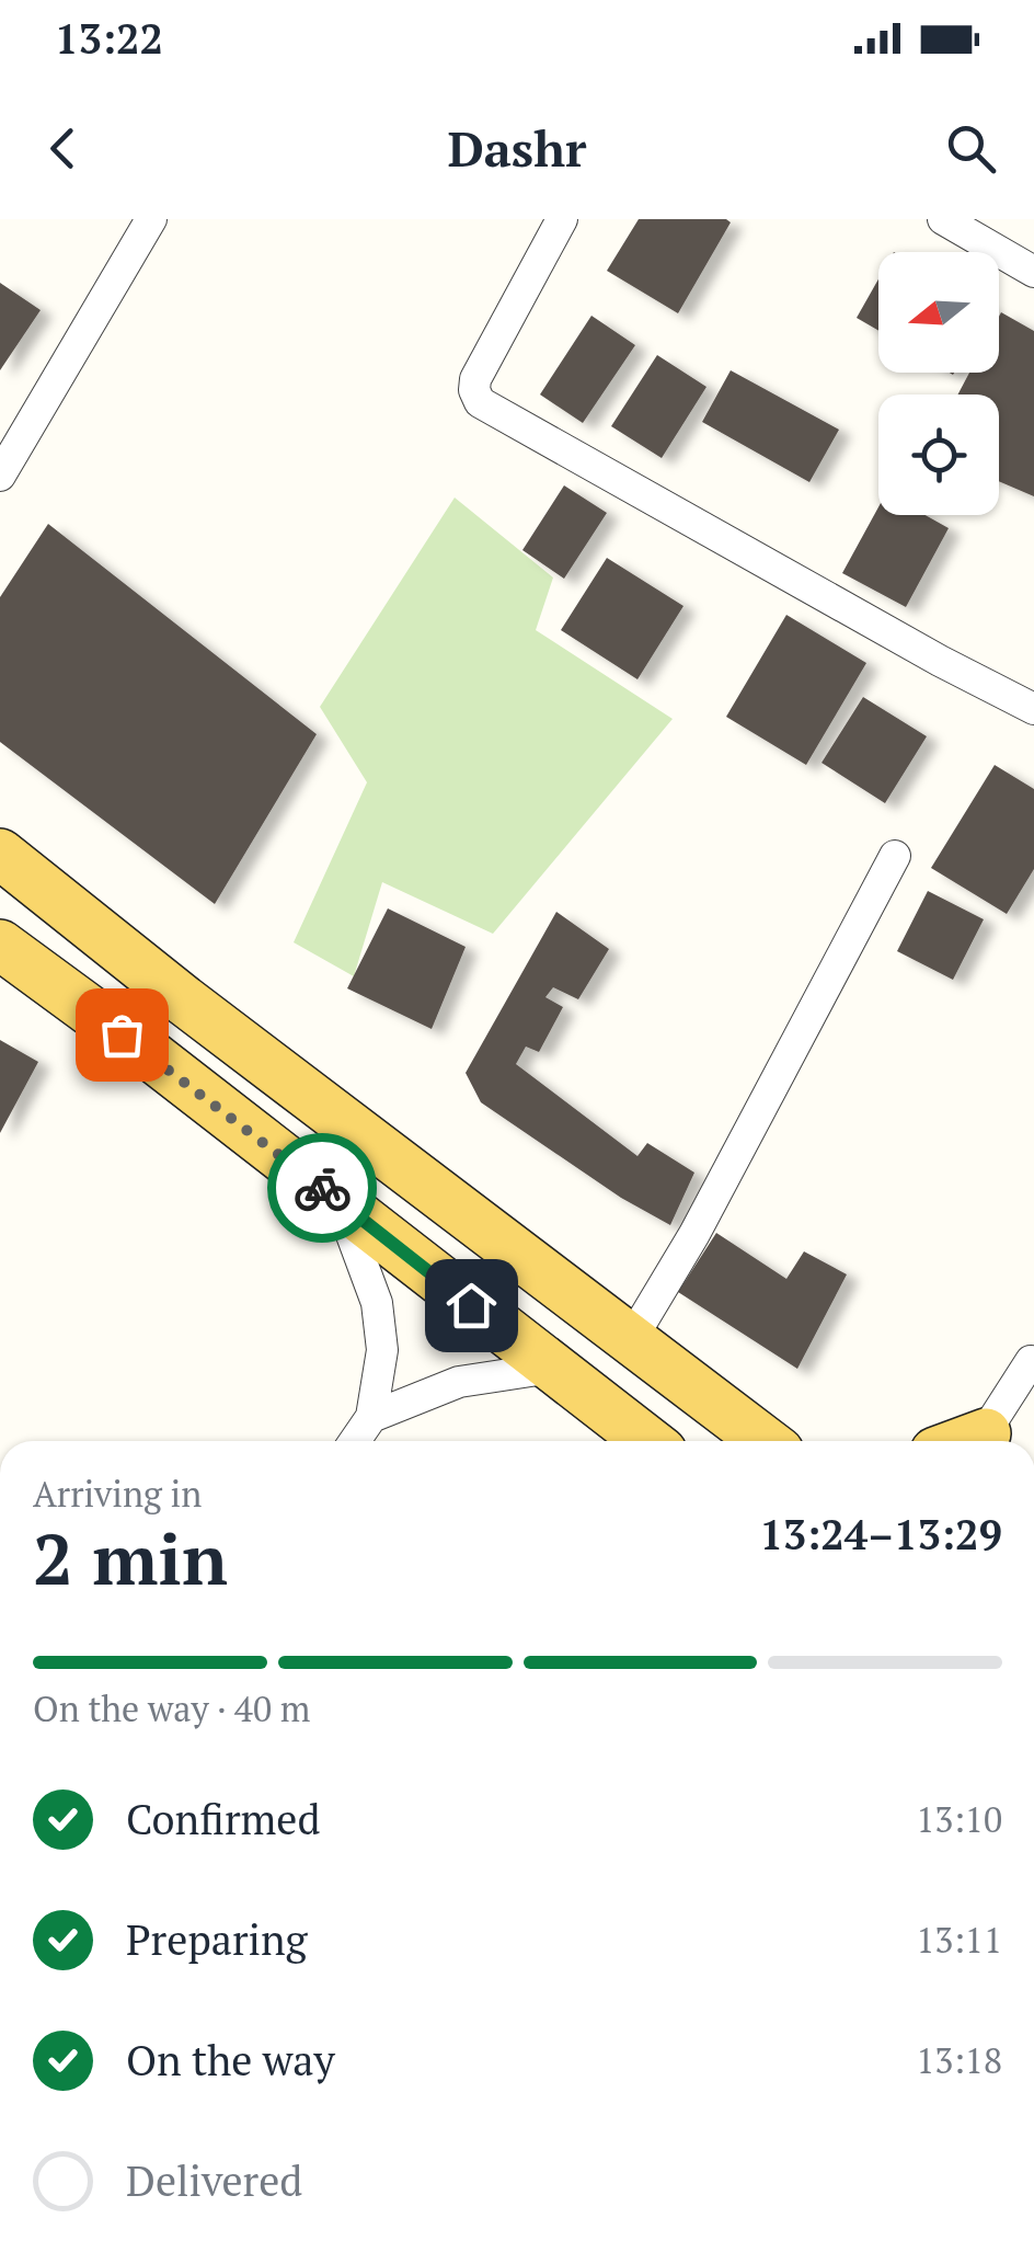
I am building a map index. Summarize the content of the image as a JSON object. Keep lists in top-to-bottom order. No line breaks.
{"north":"left","page":{"status":"13:22","header":"Dashr","heading":["2 min","Arriving in","13:24–13:29"],"bar":"On the way · 40 m","list":[["Confirmed","13:10"],["Preparing","13:11"],["On the way","13:18"],"Delivered"]}}
